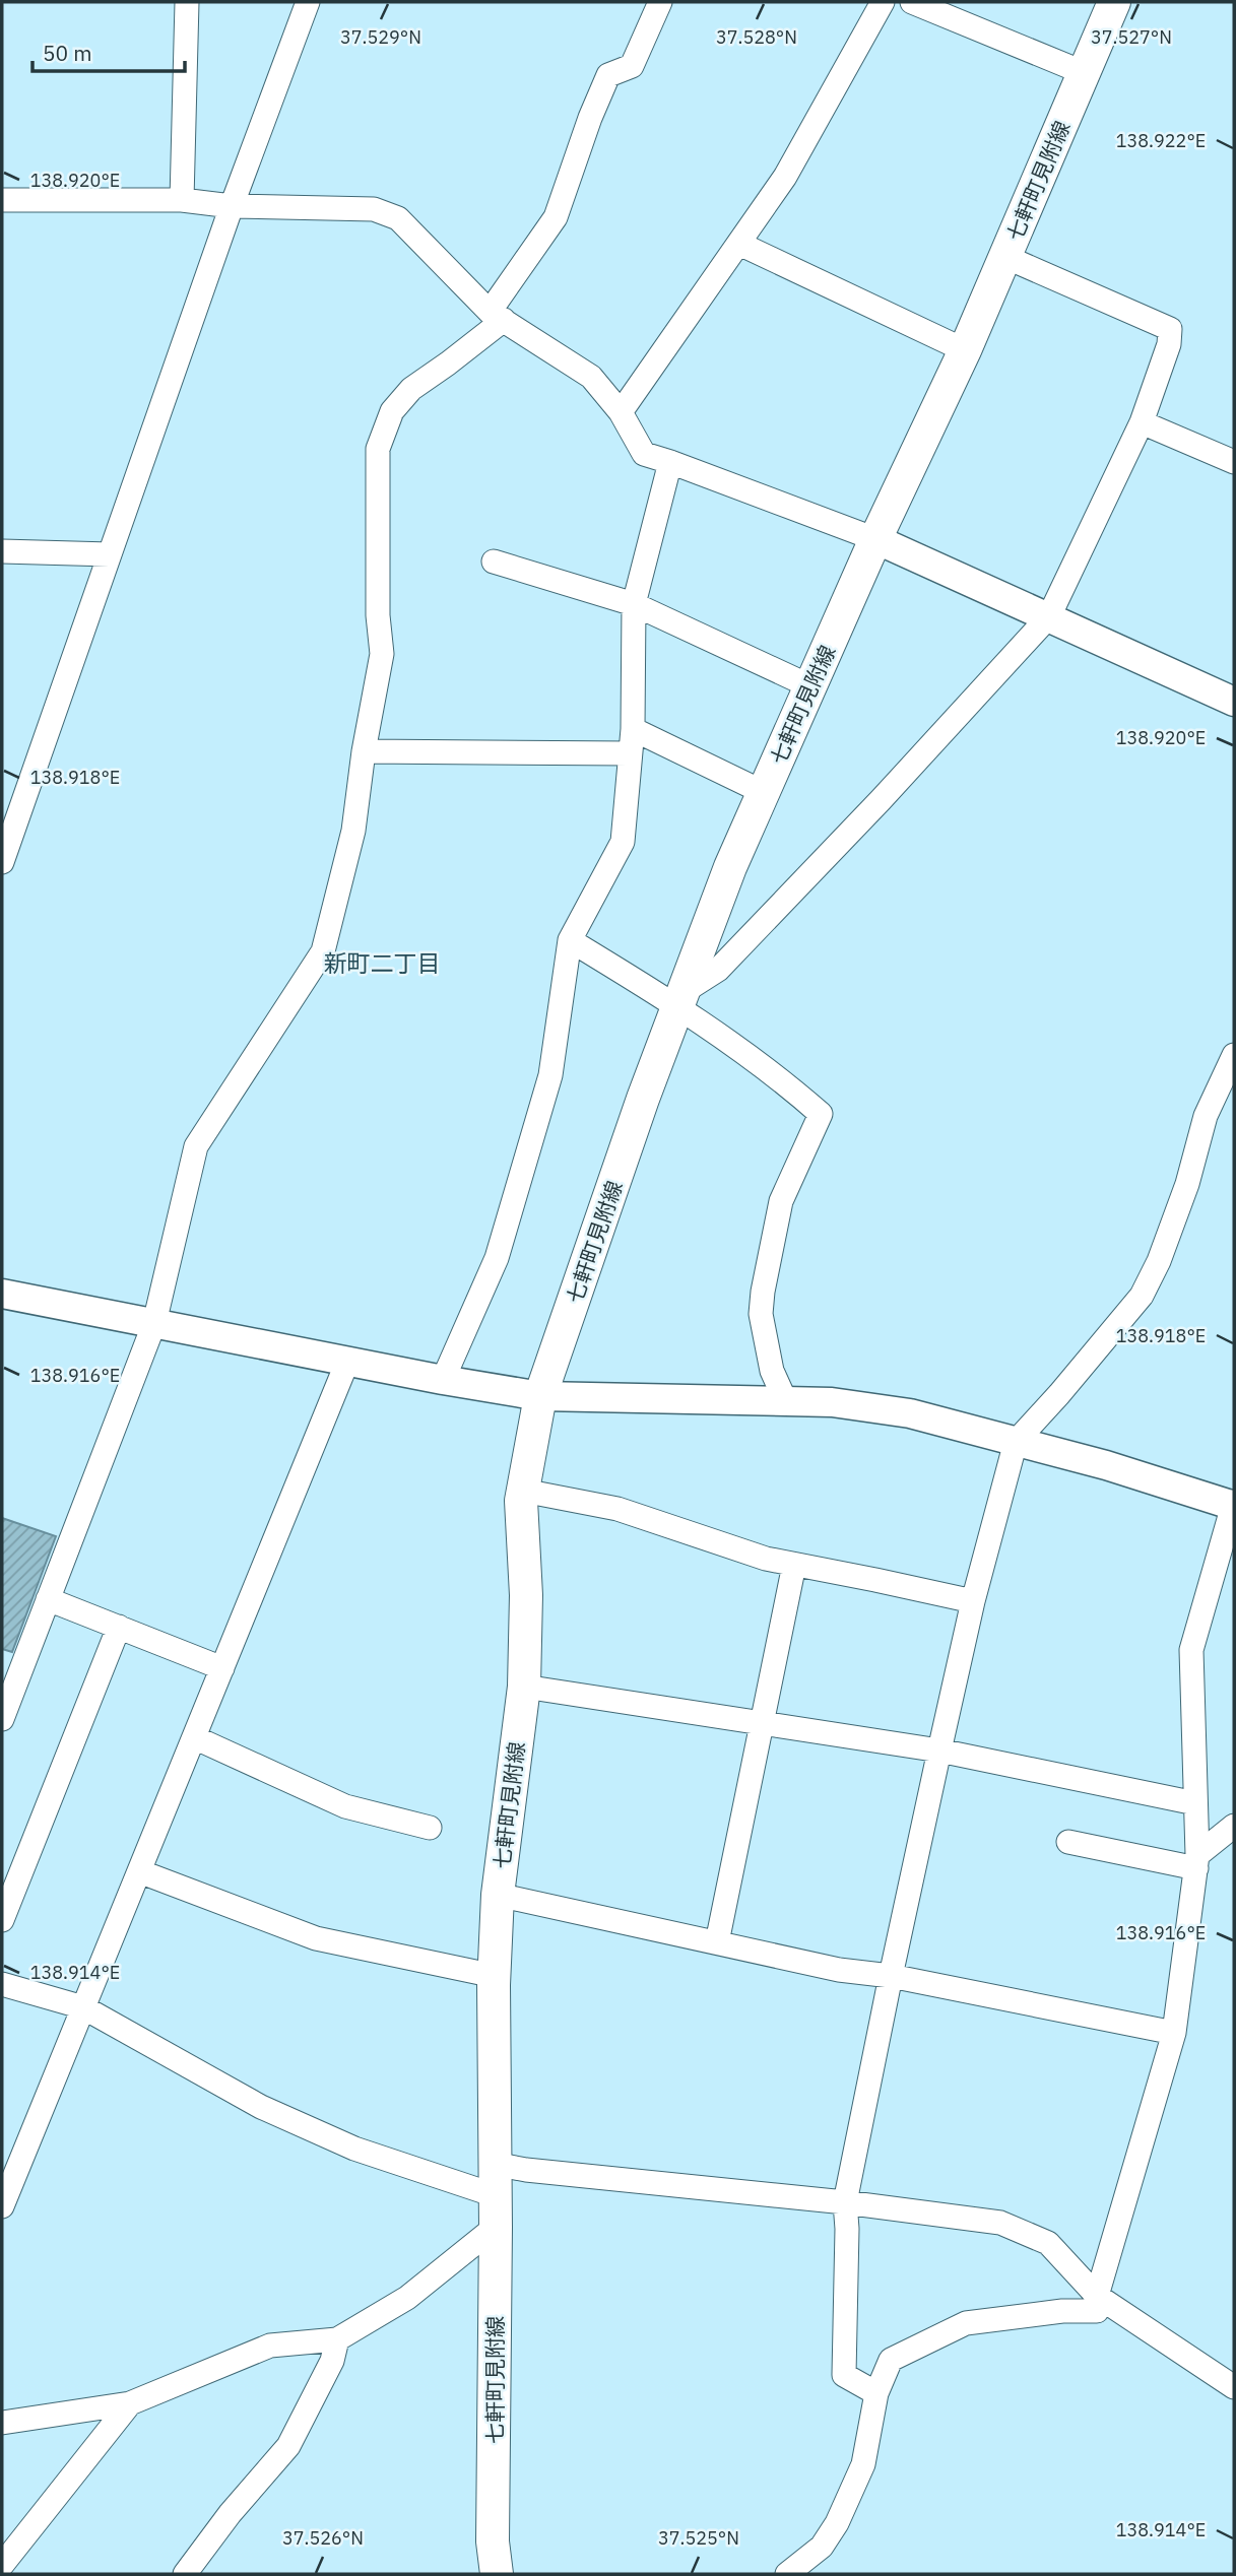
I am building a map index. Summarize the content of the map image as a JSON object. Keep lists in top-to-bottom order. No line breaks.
{"streets":{"main road":["七軒町見附線"]},"districts":["新町二丁目"],"scale_bar":"50 m","coordinates":["37.529°N","37.528°N","37.527°N","138.922°E","138.920°E","138.918°E","138.916°E","138.914°E","37.526°N","37.525°N"]}
